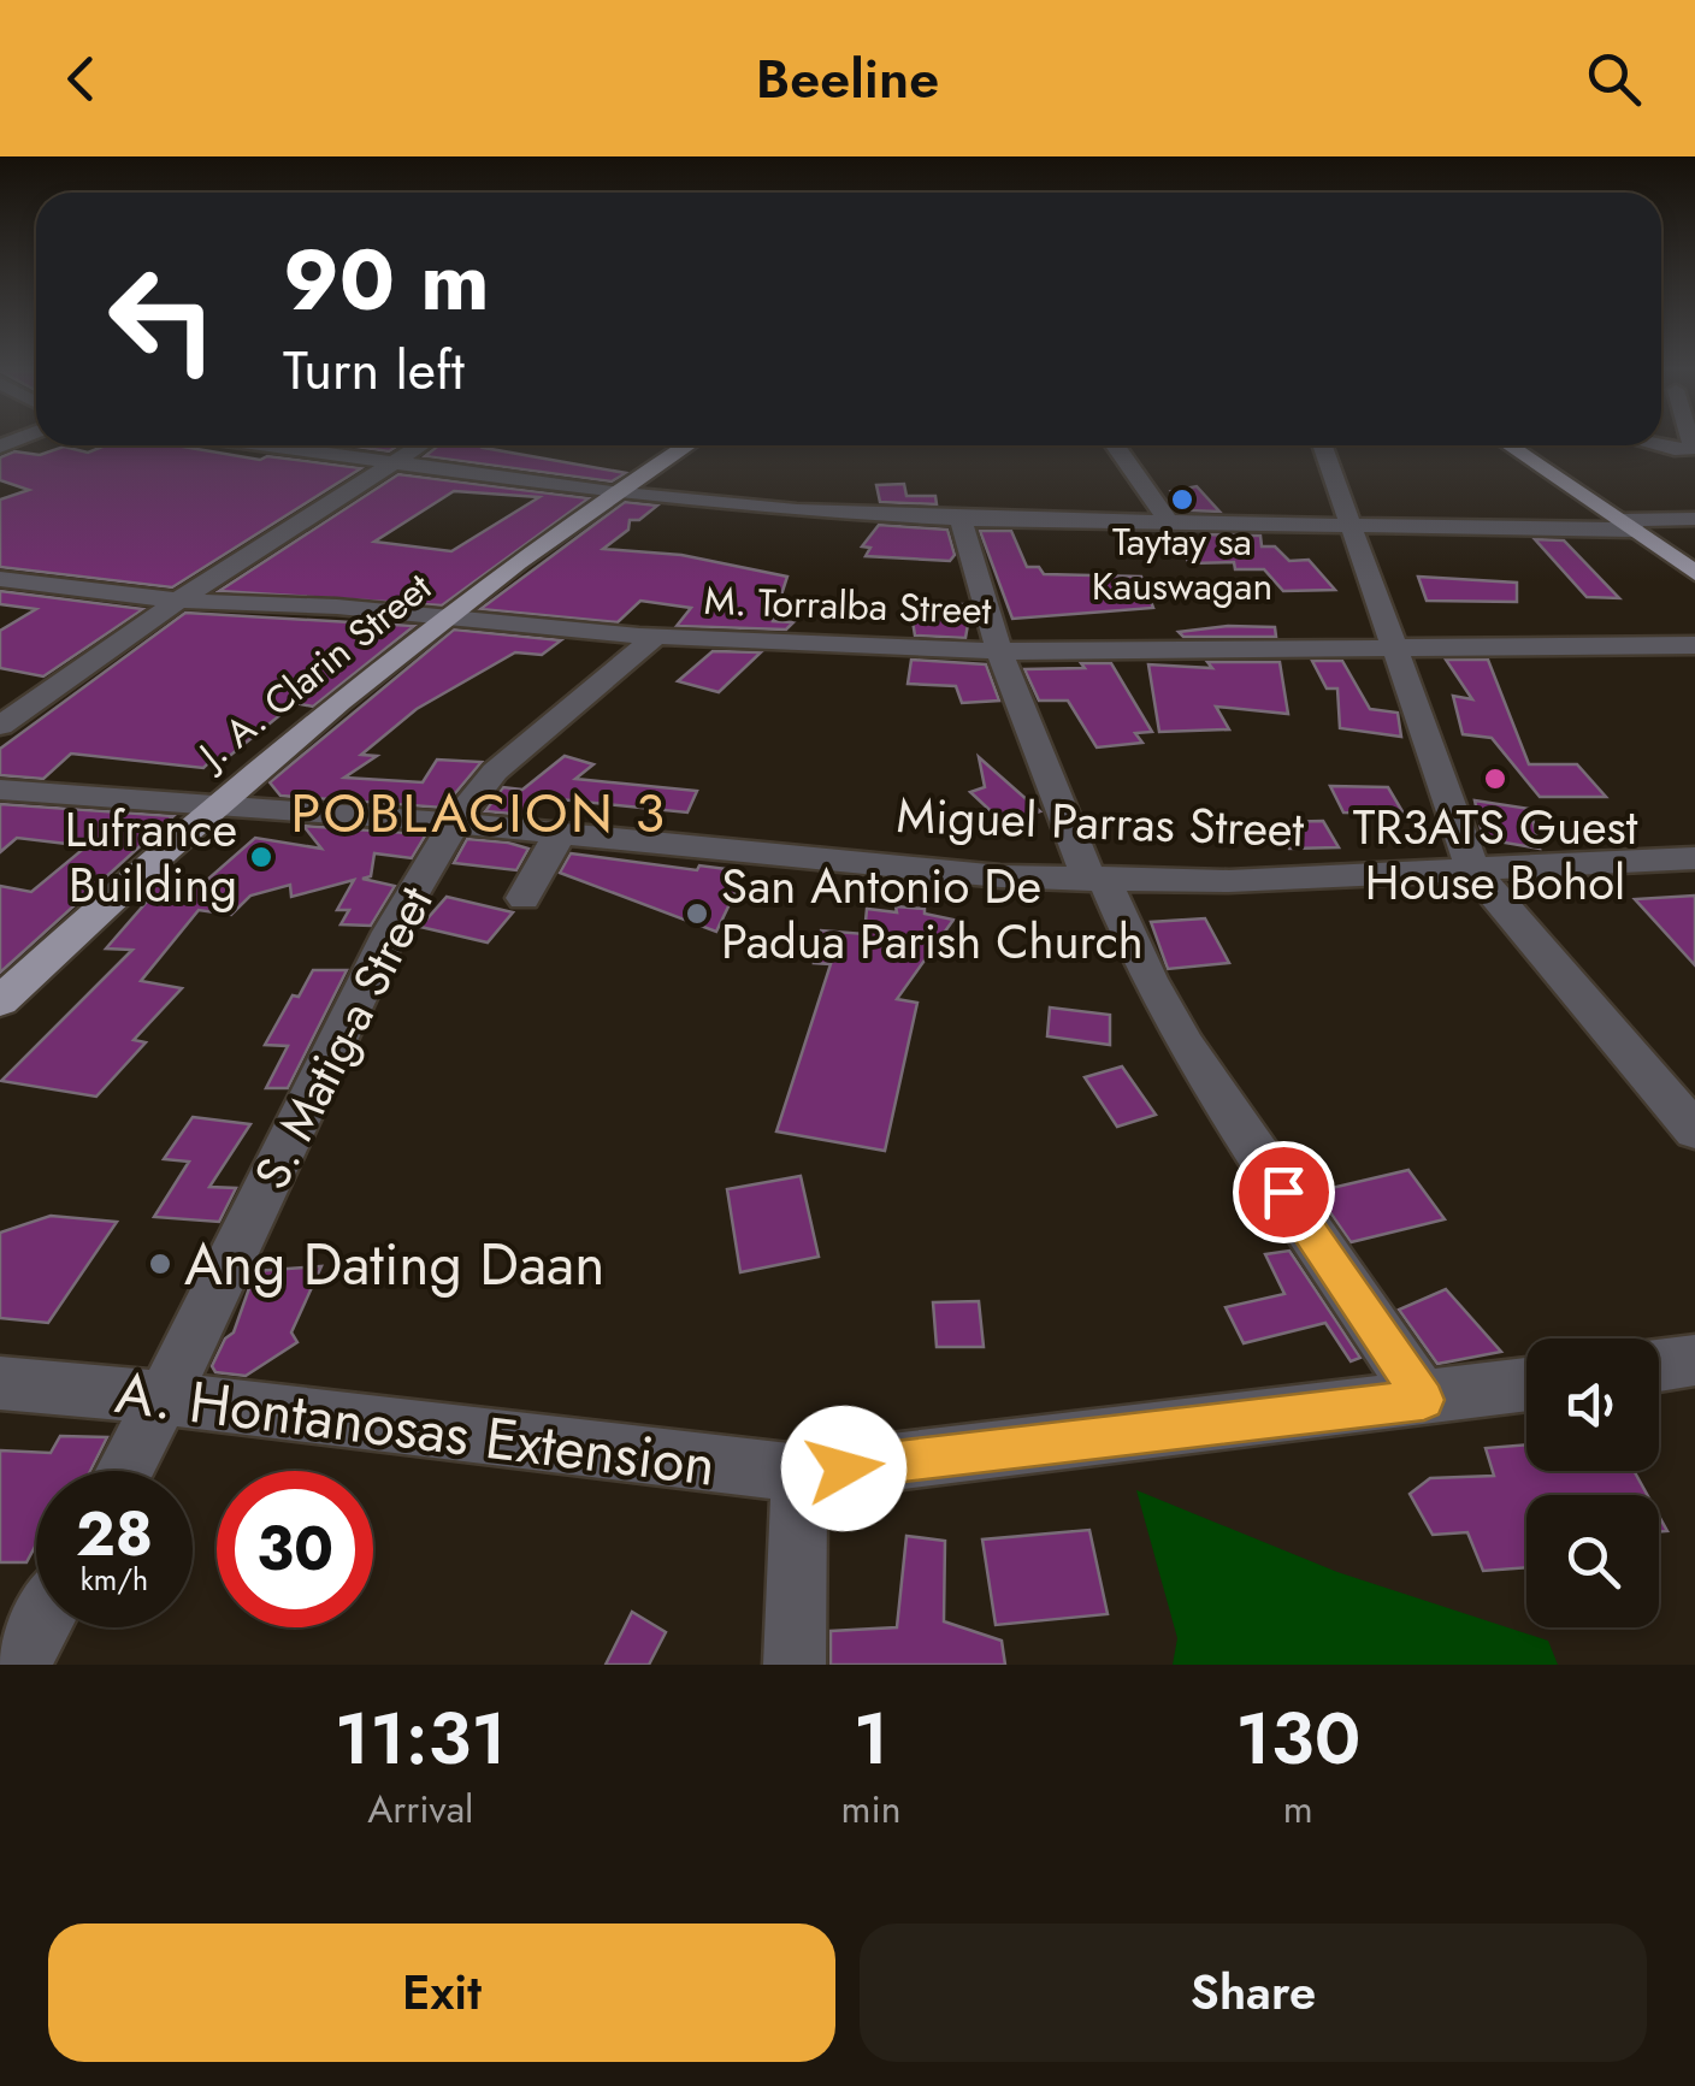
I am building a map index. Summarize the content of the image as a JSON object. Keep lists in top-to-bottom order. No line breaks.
{"streets":{"main road":["J. A. Clarin Street"],"street":["M. Torralba Street","Miguel Parras Street","S. Matig-a Street","A. Hontanosas Extension"]},"crossings":[["M. Torralba Street","J. A. Clarin Street"],["M. Torralba Street","S. Matig-a Street"],["J. A. Clarin Street","Miguel Parras Street"],["Miguel Parras Street","S. Matig-a Street"],["S. Matig-a Street","A. Hontanosas Extension"]],"districts":["POBLACION 3"],"places":["Taytay sa Kauswagan","TR3ATS Guest House Bohol","Lufrance Building","San Antonio De Padua Parish Church","Ang Dating Daan"],"page":{"header":"Beeline","turn":["90 m","Turn left"],"speed":"28 km/h","limit":"30","eta":["11:31","Arrival","1","min","130","m"],"buttons":["Exit","Share"]}}
